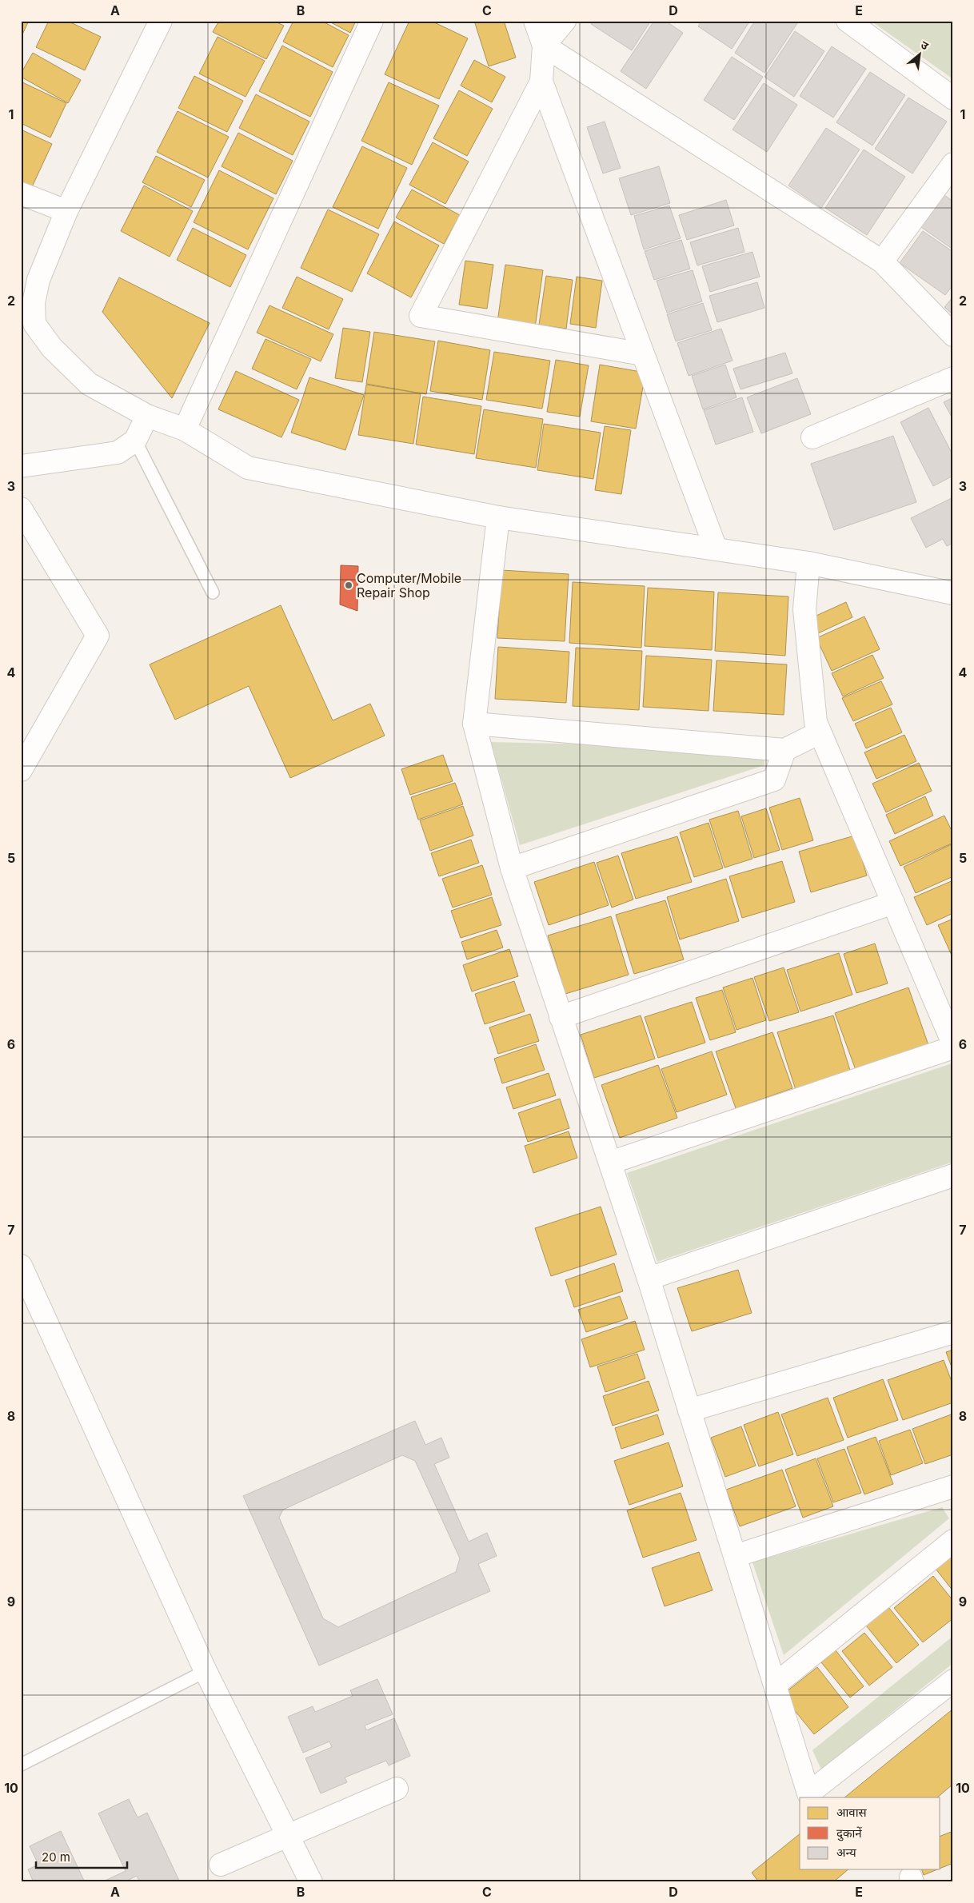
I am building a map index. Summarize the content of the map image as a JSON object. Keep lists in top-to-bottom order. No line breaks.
{"places":["Computer/Mobile Repair Shop"],"legend":["आवास","दुकानें","अन्य"],"scale_bar":"20 m","north":"top right","grid":{"columns":["A","B","C","D","E"],"rows":["1","2","3","4","5","6","7","8","9","10"]}}
